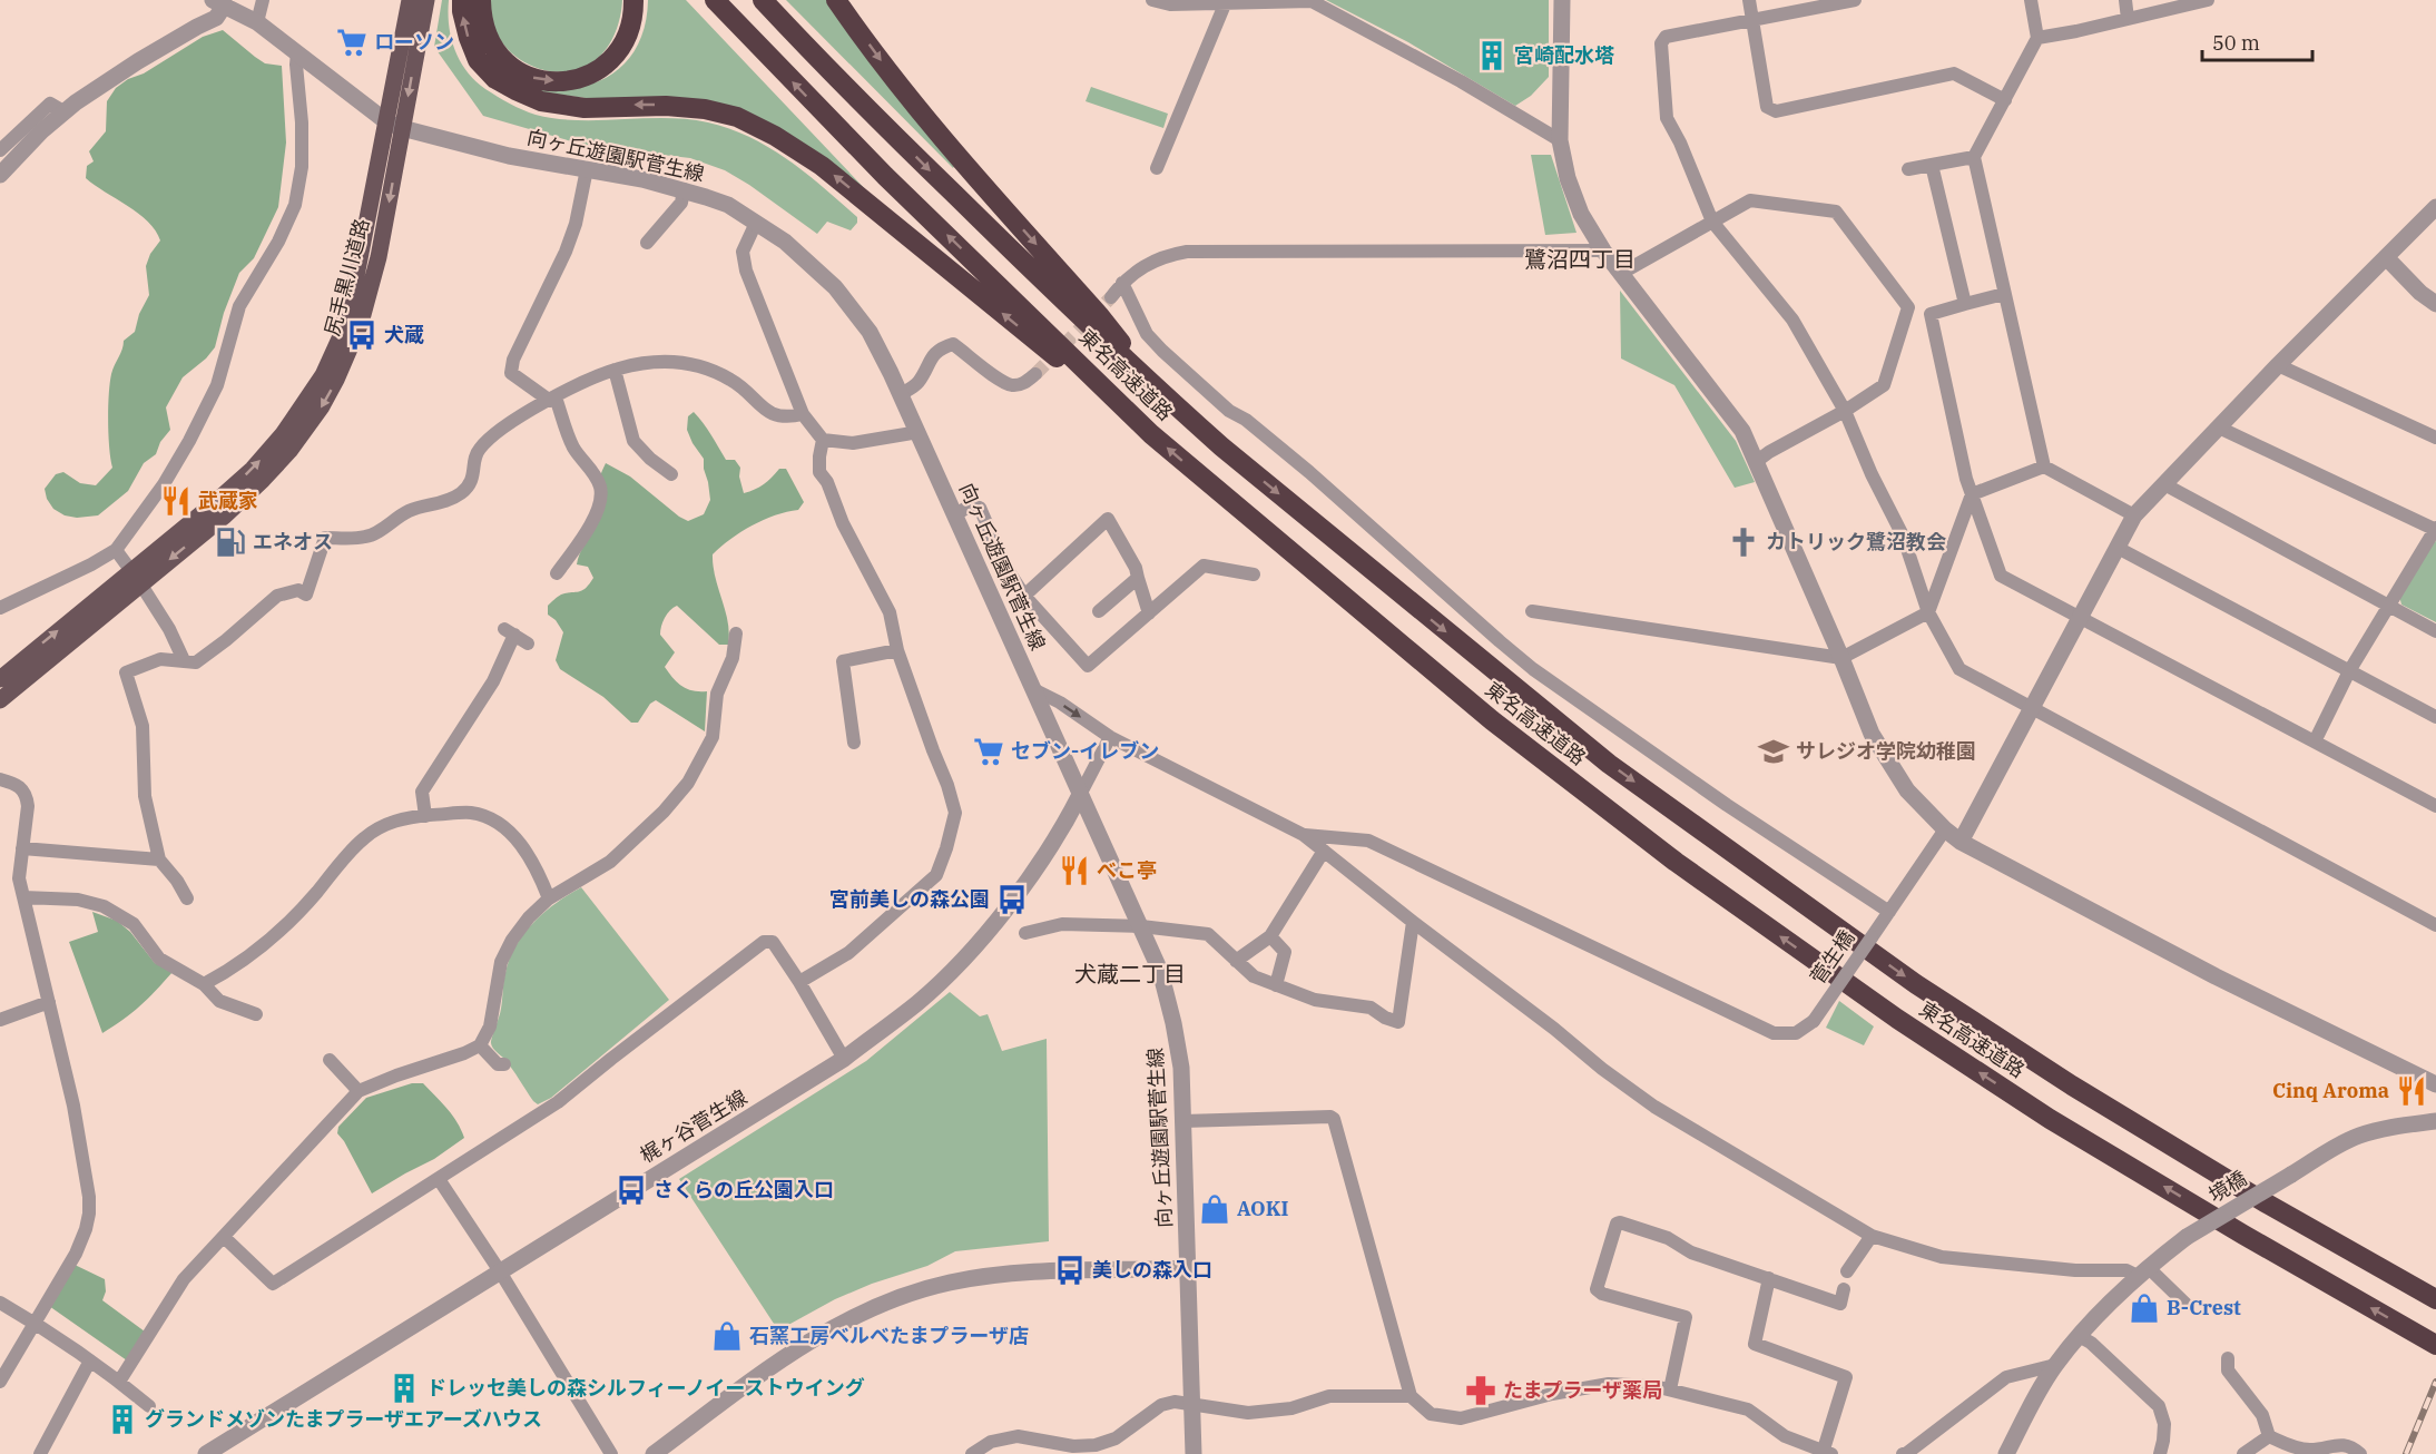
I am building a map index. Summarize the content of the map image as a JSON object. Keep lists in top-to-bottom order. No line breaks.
{"streets":{"highway":["東名高速道路"],"main road":["尻手黒川道路"],"street":["向ヶ丘遊園駅菅生線","菅生橋","梶ヶ谷菅生線","境橋"]},"crossings":[["向ヶ丘遊園駅菅生線","尻手黒川道路"],["向ヶ丘遊園駅菅生線","梶ヶ谷菅生線"]],"districts":["鷺沼四丁目","犬蔵二丁目"],"places":{"supermarket":["ローソン","セブン-イレブン"],"building":["宮崎配水塔","ドレッセ美しの森シルフィーノイーストウイング","グランドメゾンたまプラーザエアーズハウス"],"bus stop":["犬蔵","宮前美しの森公園","さくらの丘公園入口","美しの森入口"],"restaurant":["武蔵家","べこ亭","Cinq Aroma"],"fuel station":["エネオス"],"church":["カトリック鷺沼教会"],"school or university":["サレジオ学院幼稚園"],"shop":["AOKI","B-Crest","石窯工房ベルベたまプラーザ店"],"pharmacy":["たまプラーザ薬局"]},"scale_bar":"50 m"}
